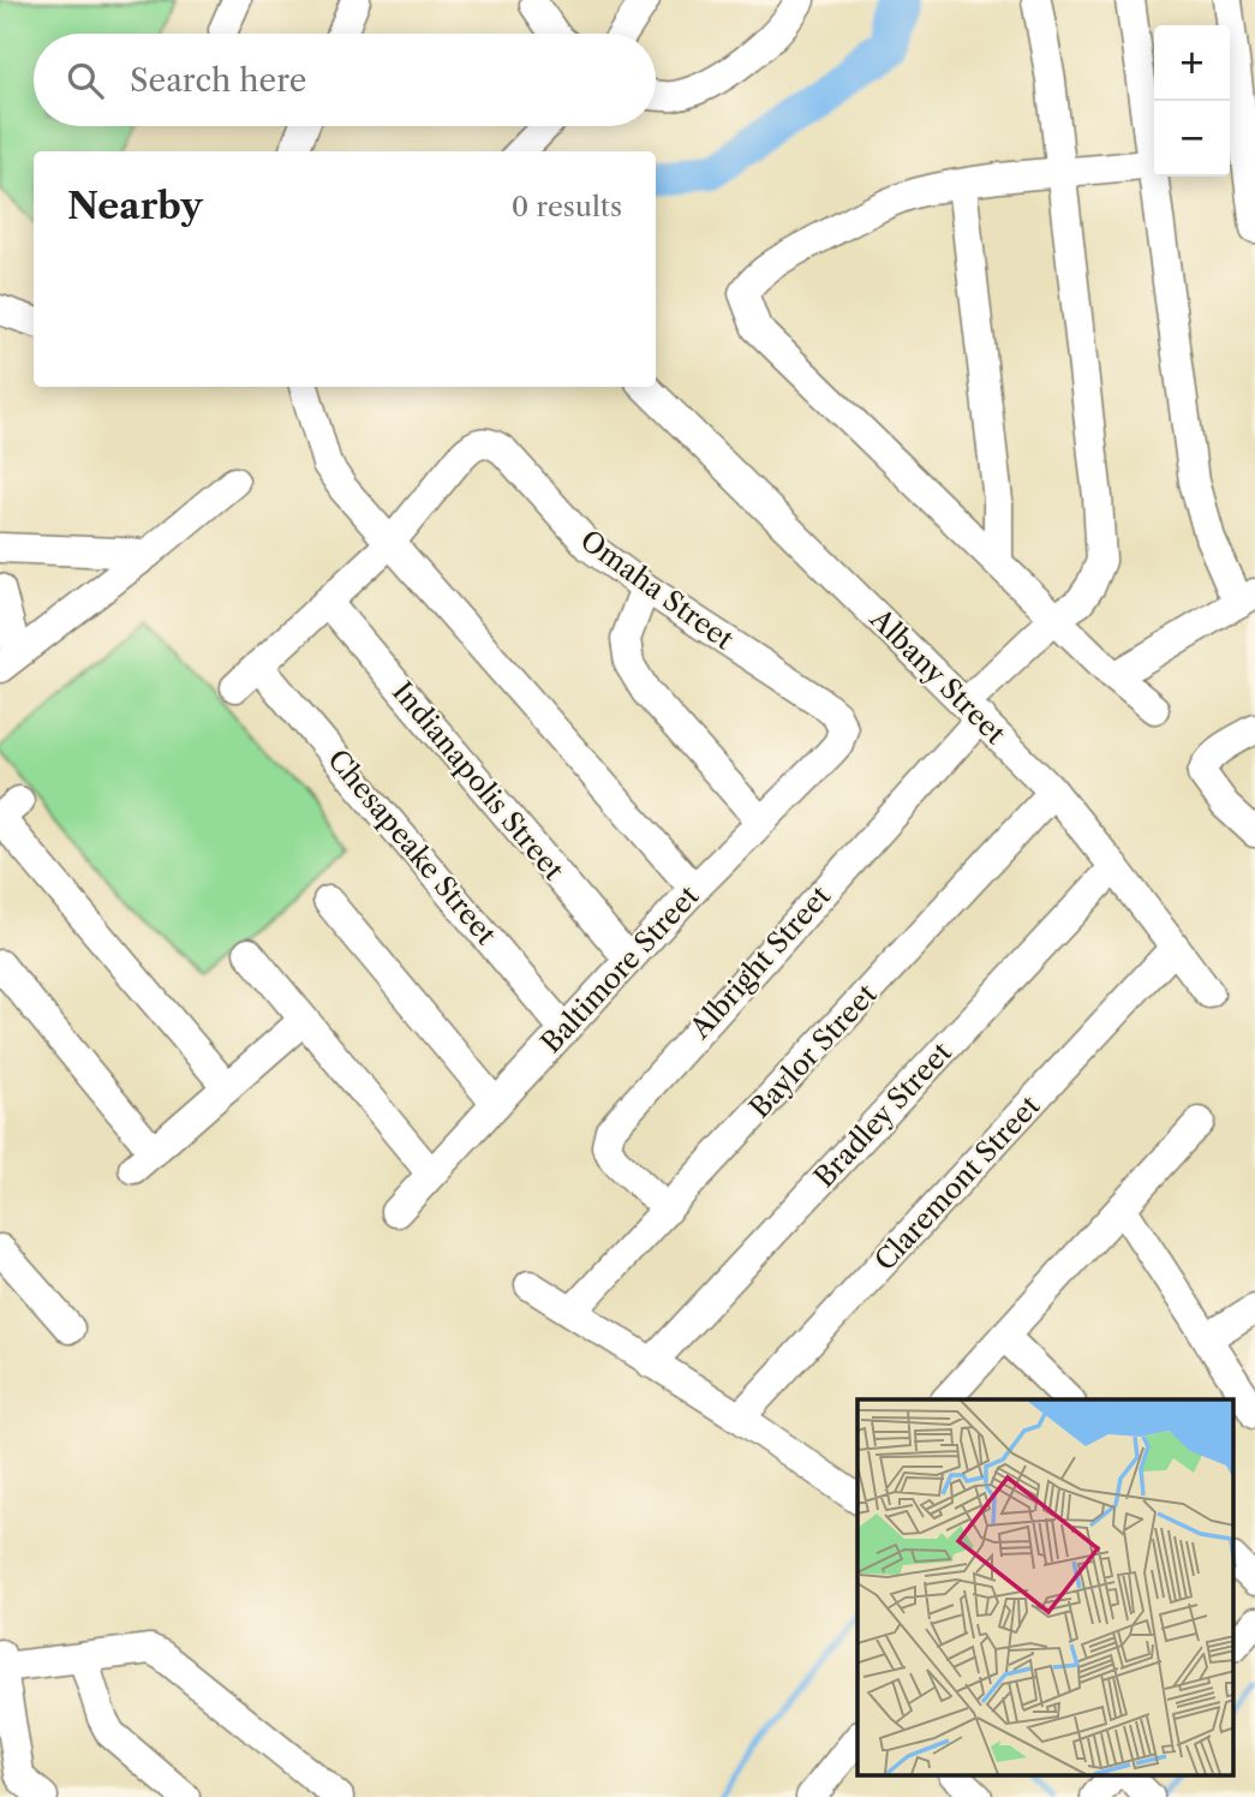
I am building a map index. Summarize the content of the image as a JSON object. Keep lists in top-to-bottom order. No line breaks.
{"streets":{"street":["Omaha Street","Albany Street","Indianapolis Street","Chesapeake Street","Albright Street","Baltimore Street","Baylor Street","Bradley Street","Claremont Street"]},"crossings":[["Omaha Street","Baltimore Street"],["Albany Street","Albright Street"],["Albany Street","Baylor Street"],["Albany Street","Bradley Street"],["Albany Street","Claremont Street"],["Indianapolis Street","Baltimore Street"],["Chesapeake Street","Baltimore Street"],["Albright Street","Baylor Street"]],"page":{"map_buttons":["+","−"],"search":"Search here","heading":["Nearby","0 results"]}}
